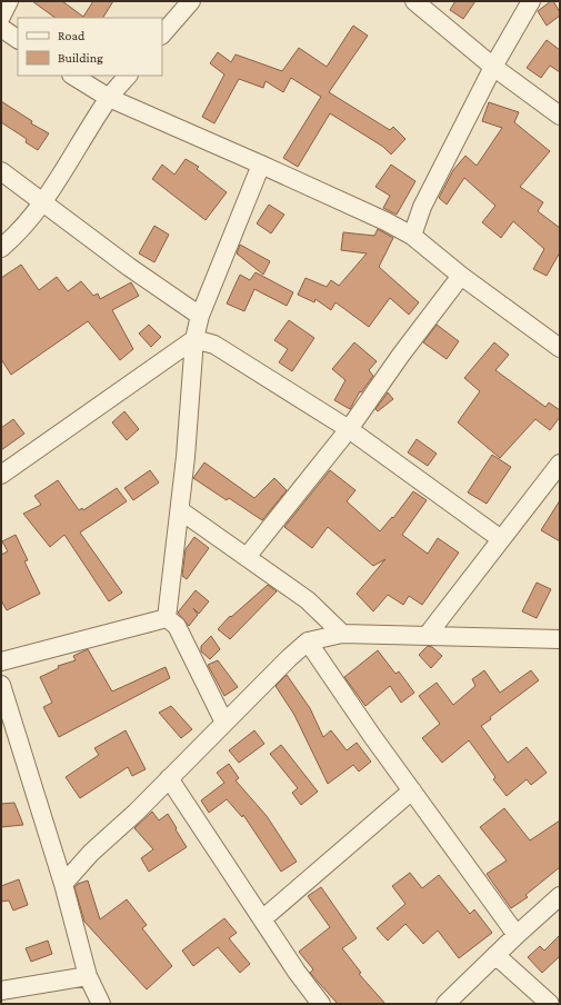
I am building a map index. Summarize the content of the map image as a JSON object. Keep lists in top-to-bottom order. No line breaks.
{"legend":["Road","Building"]}
